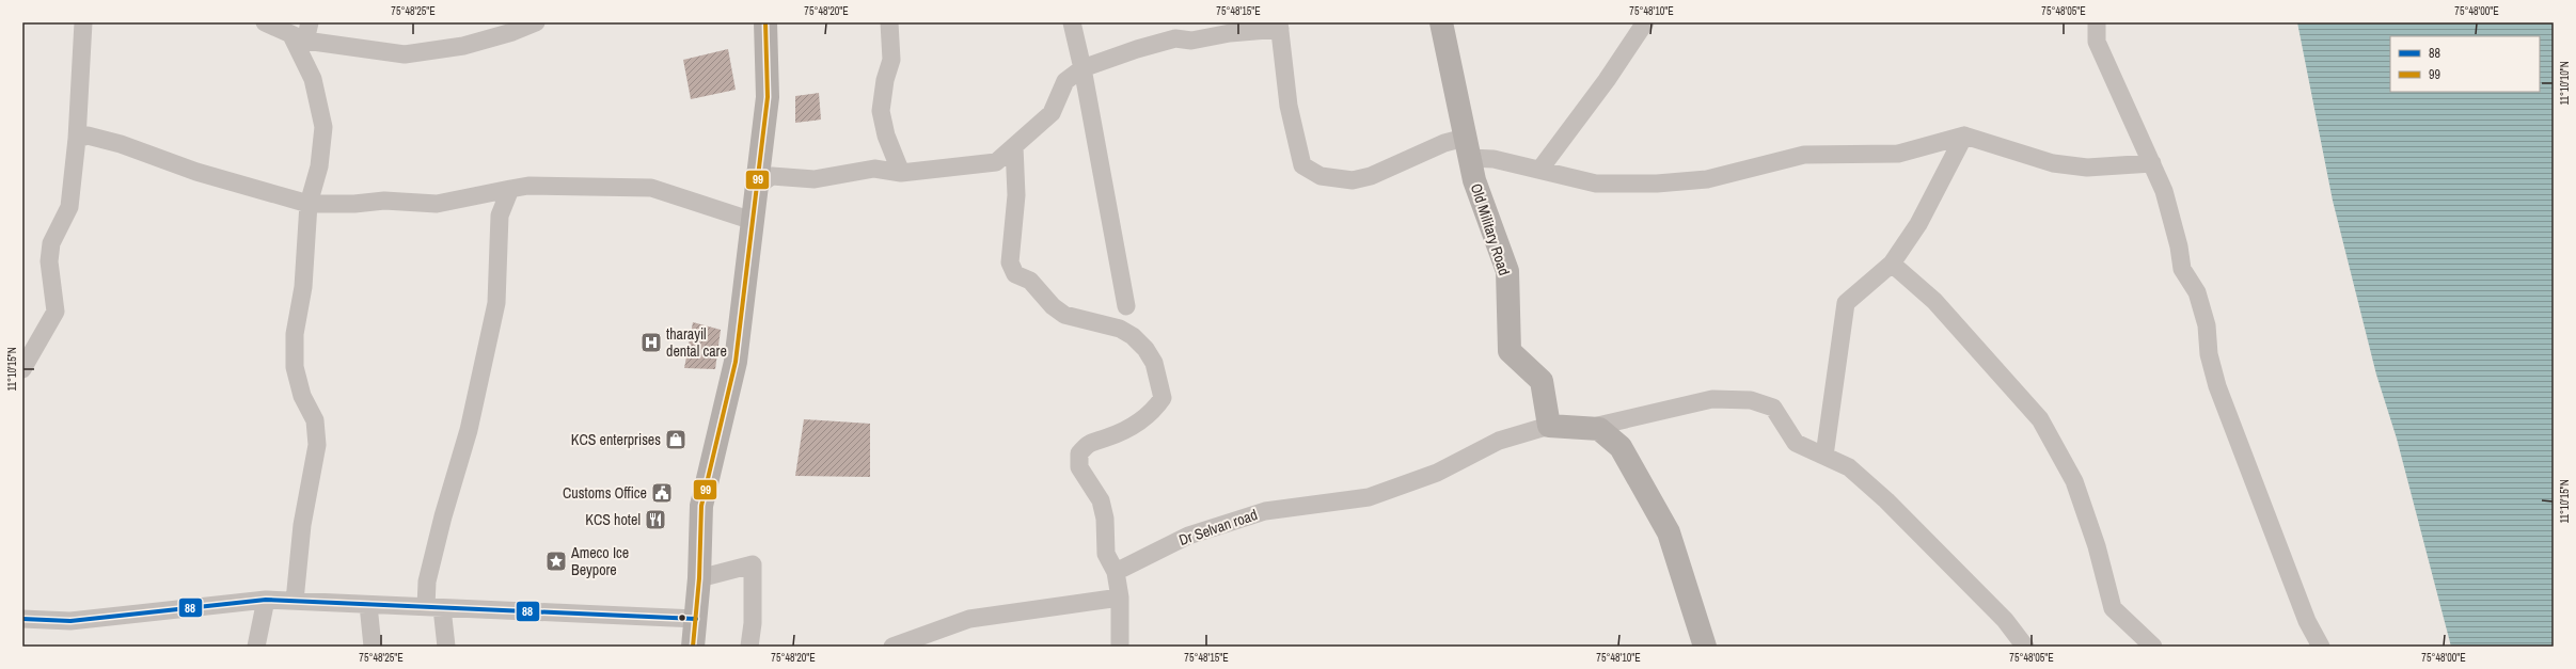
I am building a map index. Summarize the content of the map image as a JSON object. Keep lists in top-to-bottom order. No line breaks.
{"streets":{"main road":["Old Military Road"],"street":["Dr Selvan road"]},"crossings":[["Old Military Road","Dr Selvan road"]],"places":{"hospital":["tharayil dental care"],"shop":["KCS enterprises"],"public building":["Customs Office"],"restaurant":["KCS hotel"],"place":["Ameco Ice Beypore"]},"lines":["transit line 99","transit line 88"],"legend":["88","99"],"coordinates":["75°48'25\"E","75°48'20\"E","75°48'15\"E","75°48'10\"E","75°48'05\"E","75°48'00\"E","11°10'10\"N","11°10'15\"N"]}
